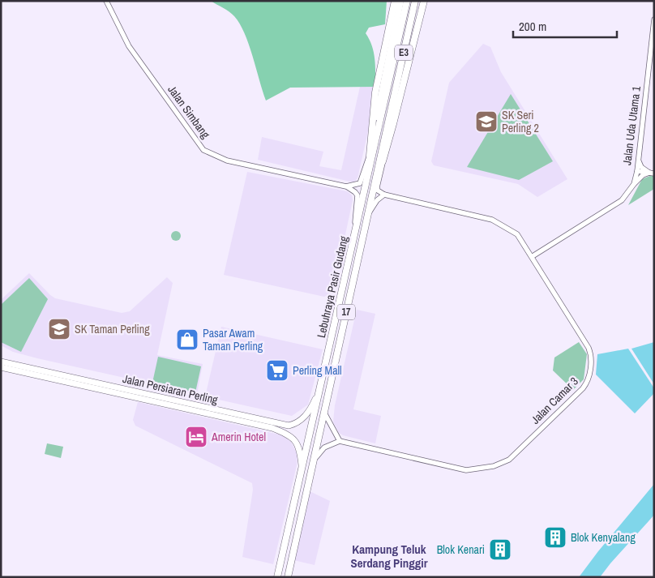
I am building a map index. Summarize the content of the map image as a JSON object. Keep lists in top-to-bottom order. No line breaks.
{"streets":{"highway":["E3","Lebuhraya Pasir Gudang","17"],"main road":["Jalan Persiaran Perling"],"street":["Jalan Simbang","Jalan Uda Utama 1","Jalan Camar 3"]},"crossings":[["Jalan Uda Utama 1","Jalan Camar 3"],["Lebuhraya Pasir Gudang","Jalan Persiaran Perling"]],"districts":["Kampung Teluk Serdang Pinggir"],"places":{"school or university":["SK Seri Perling 2","SK Taman Perling"],"shop":["Pasar Awam Taman Perling"],"supermarket":["Perling Mall"],"hotel":["Amerin Hotel"],"building":["Blok Kenyalang","Blok Kenari"]},"scale_bar":"200 m"}
